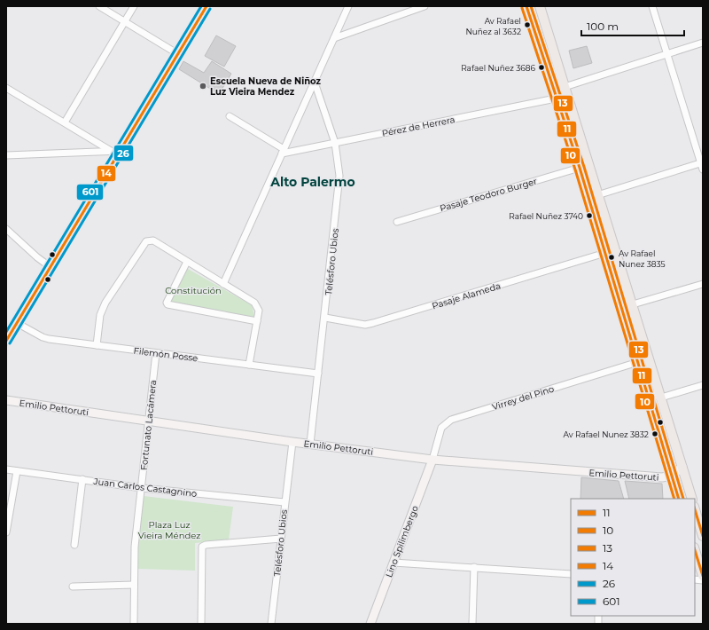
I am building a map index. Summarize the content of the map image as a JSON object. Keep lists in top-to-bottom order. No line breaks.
{"streets":{"main road":["Emilio Pettoruti","Lino Spilimbergo"],"street":["Pérez de Herrera","Pasaje Teodoro Burger","Telésforo Ubios","Pasaje Alameda","Filemón Posse","Virrey del Pino","Fortunato Lacámera","Juan Carlos Castagnino"]},"crossings":[["Pérez de Herrera","Telésforo Ubios"],["Telésforo Ubios","Pasaje Alameda"],["Telésforo Ubios","Filemón Posse"],["Telésforo Ubios","Emilio Pettoruti"],["Telésforo Ubios","Juan Carlos Castagnino"],["Filemón Posse","Fortunato Lacámera"],["Virrey del Pino","Emilio Pettoruti"],["Virrey del Pino","Lino Spilimbergo"],["Emilio Pettoruti","Fortunato Lacámera"],["Emilio Pettoruti","Lino Spilimbergo"],["Fortunato Lacámera","Juan Carlos Castagnino"]],"districts":["Alto Palermo"],"parks":["Constitución","Plaza Luz Vieira Méndez"],"places":["Av Rafael Nuñez al 3632","Rafael Nuñez 3686","Escuela Nueva de Niñoz Luz Vieira Mendez","Rafael Nuñez 3740","Av Rafael Nunez 3835","Av Rafael Nunez 3832"],"lines":["transit line 11","transit line 13","transit line 14","transit line 601","transit line 10","transit line 26"],"legend":["11","10","13","14","26","601"],"scale_bar":"100 m"}
